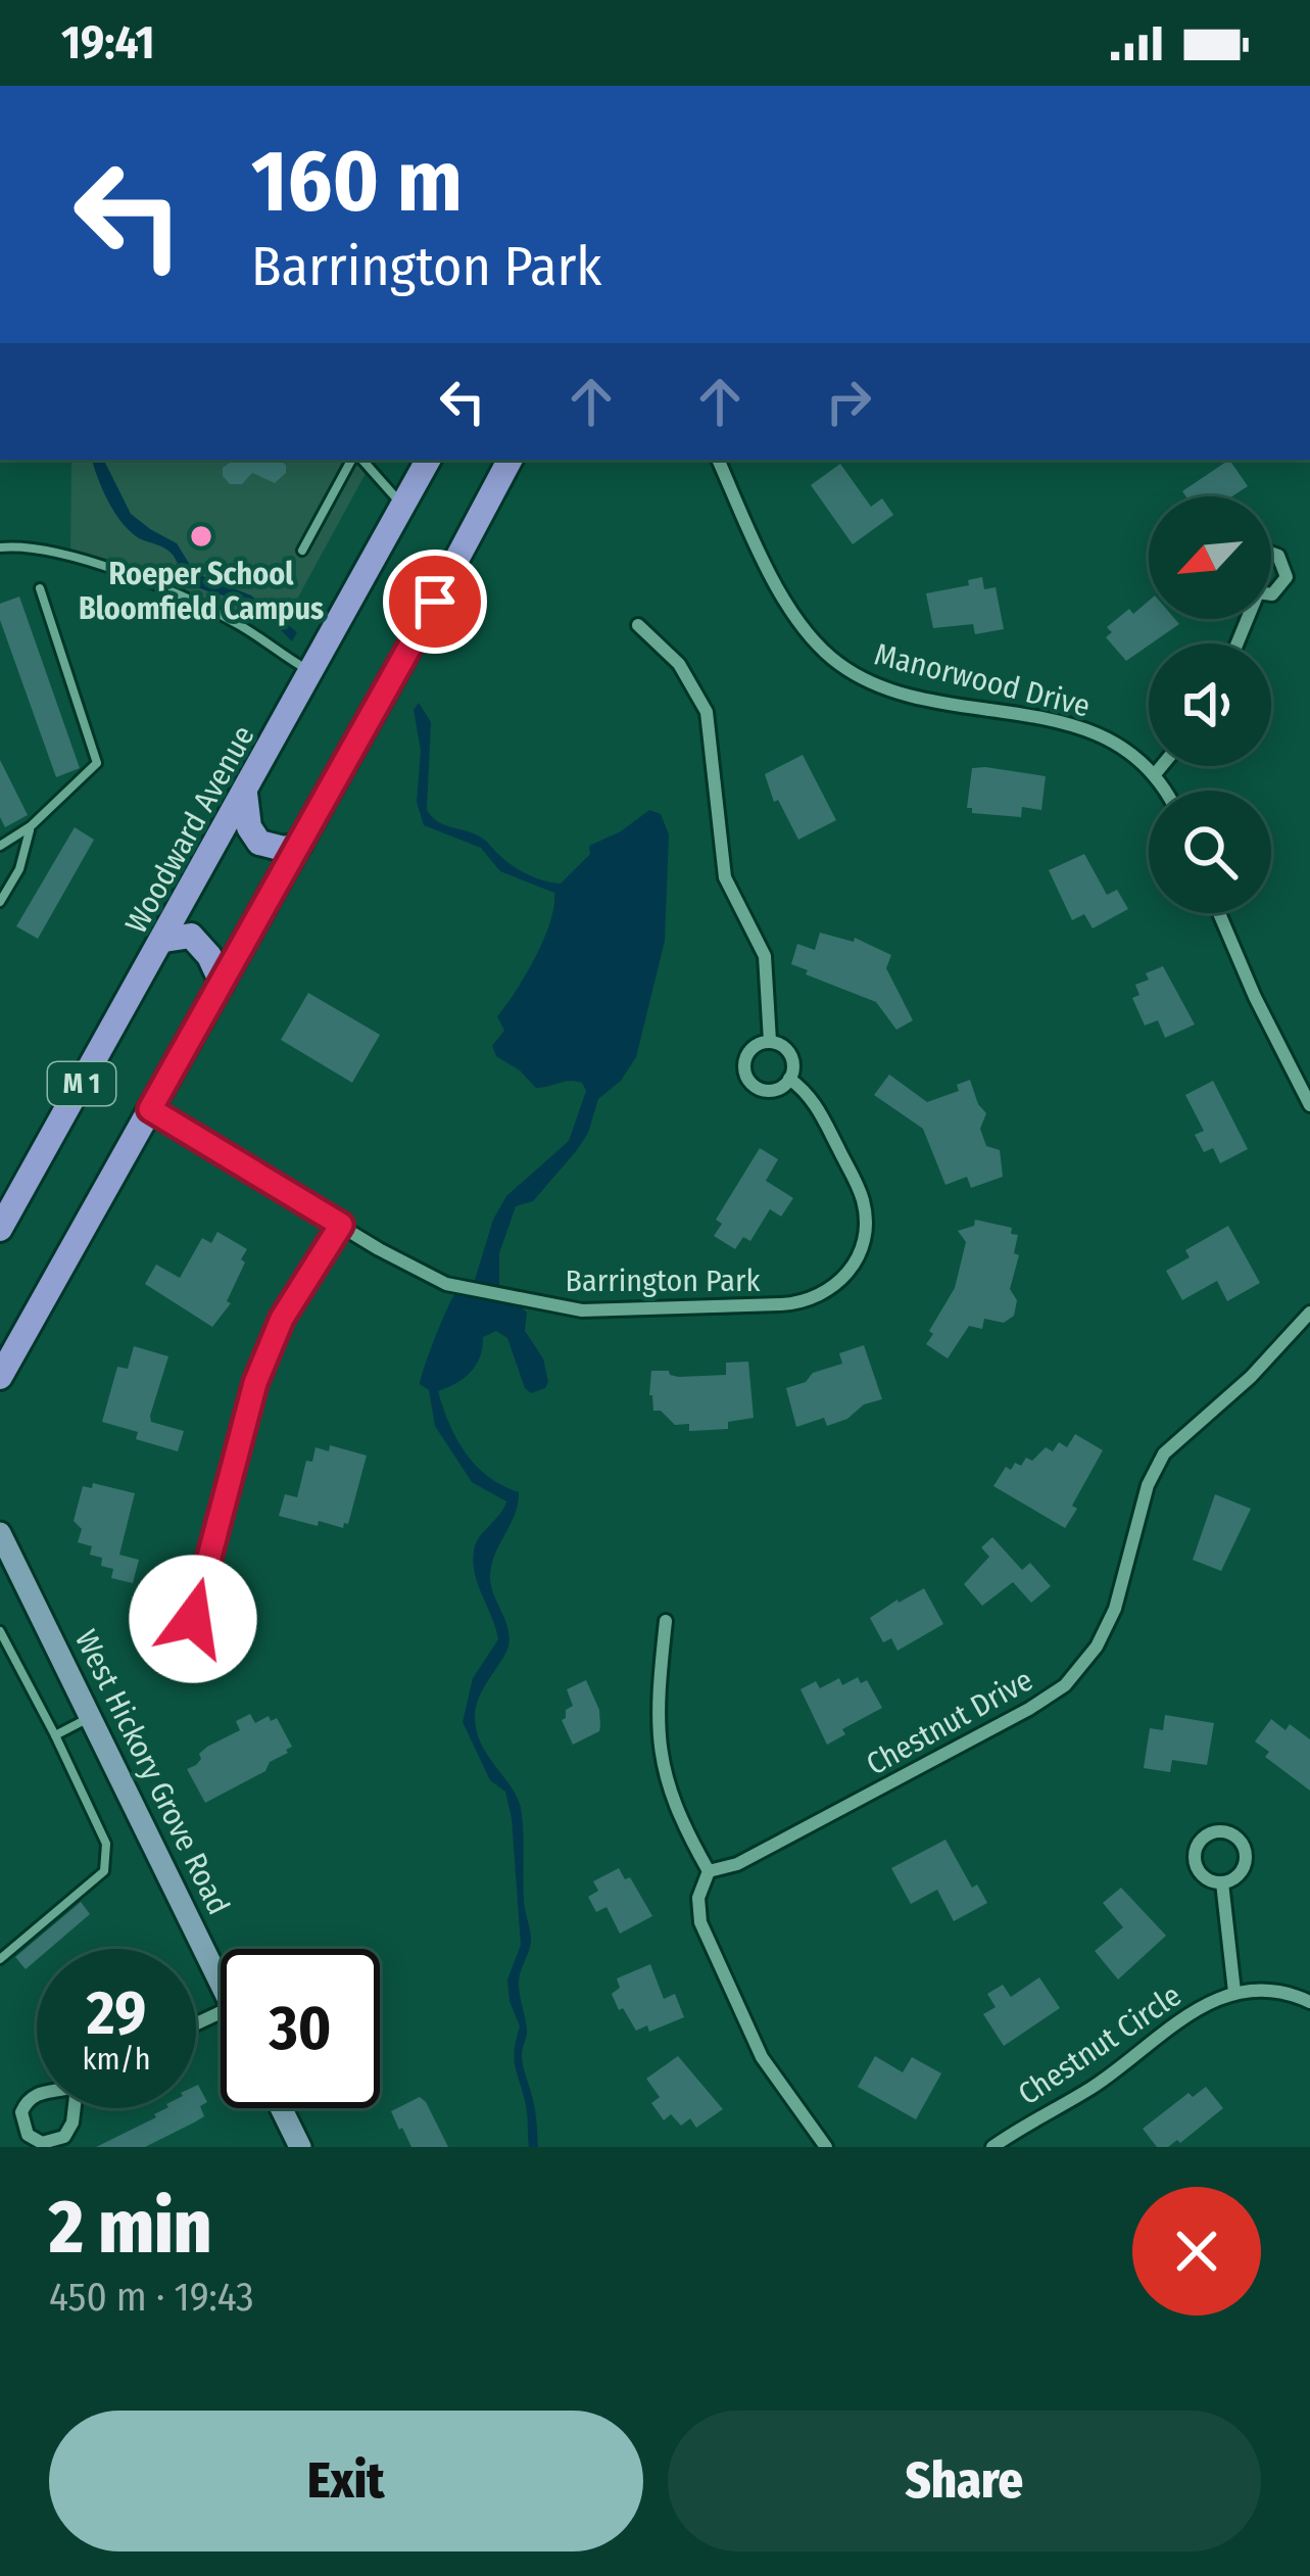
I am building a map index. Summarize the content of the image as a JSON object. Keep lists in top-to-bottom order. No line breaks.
{"streets":{"main road":["Woodward Avenue","M 1"],"street":["Manorwood Drive","Barrington Park","Chestnut Drive","West Hickory Grove Road","Chestnut Circle"]},"crossings":[["M 1","Barrington Park"]],"places":["Roeper School Bloomfield Campus"],"north":"bottom left","page":{"status":"19:41","turn":["160 m","Barrington Park"],"speed":"29 km/h","limit":"30","heading":["2 min","450 m · 19:43"],"buttons":["Exit","Share"]}}
